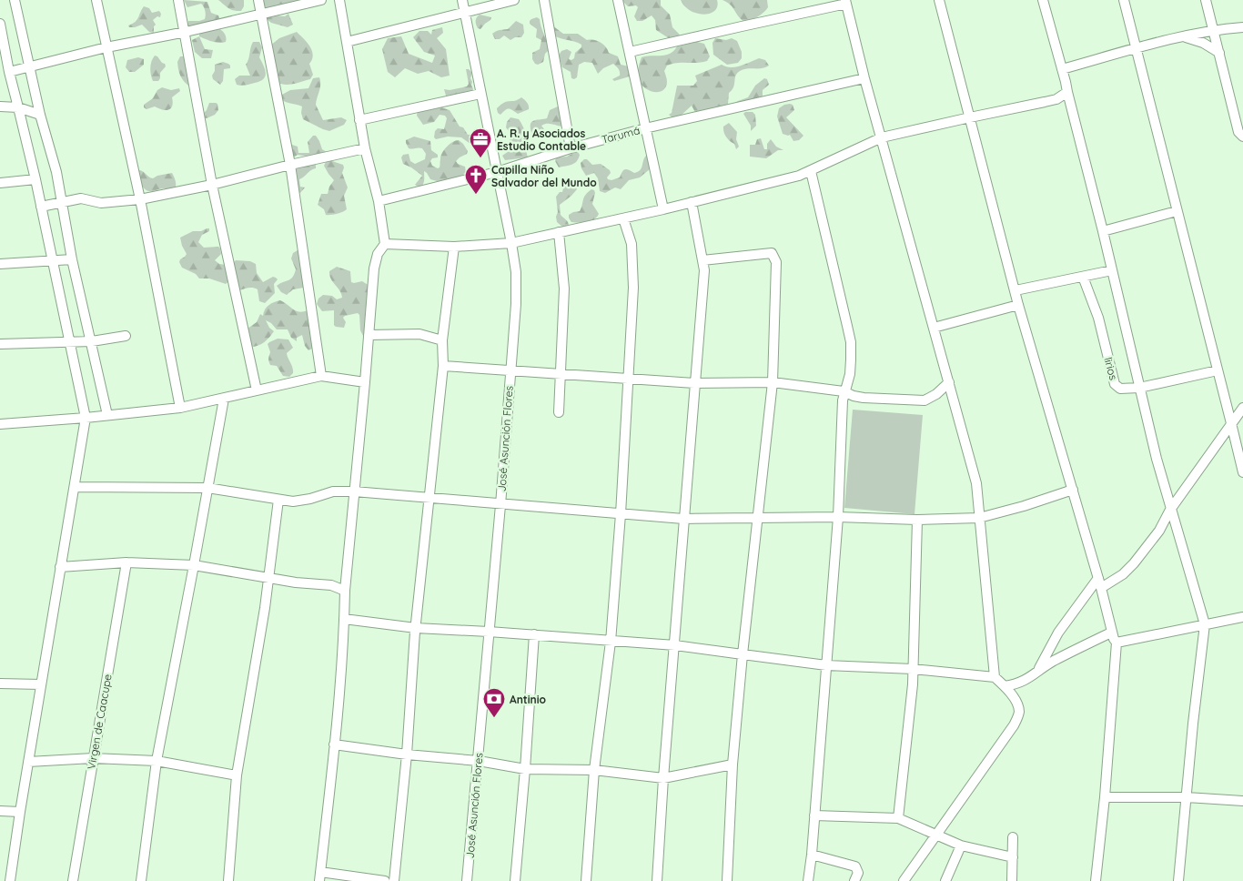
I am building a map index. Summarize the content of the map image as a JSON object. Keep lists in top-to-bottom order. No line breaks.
{"streets":{"street":["Tarumá","lirios","José Asunción Flores","Virgen de Caacupe"]},"crossings":[["Tarumá","José Asunción Flores"]],"places":{"office":["A. R. y Asociados Estudio Contable"],"church":["Capilla Niño Salvador del Mundo"],"bank":["Antinio"]}}
